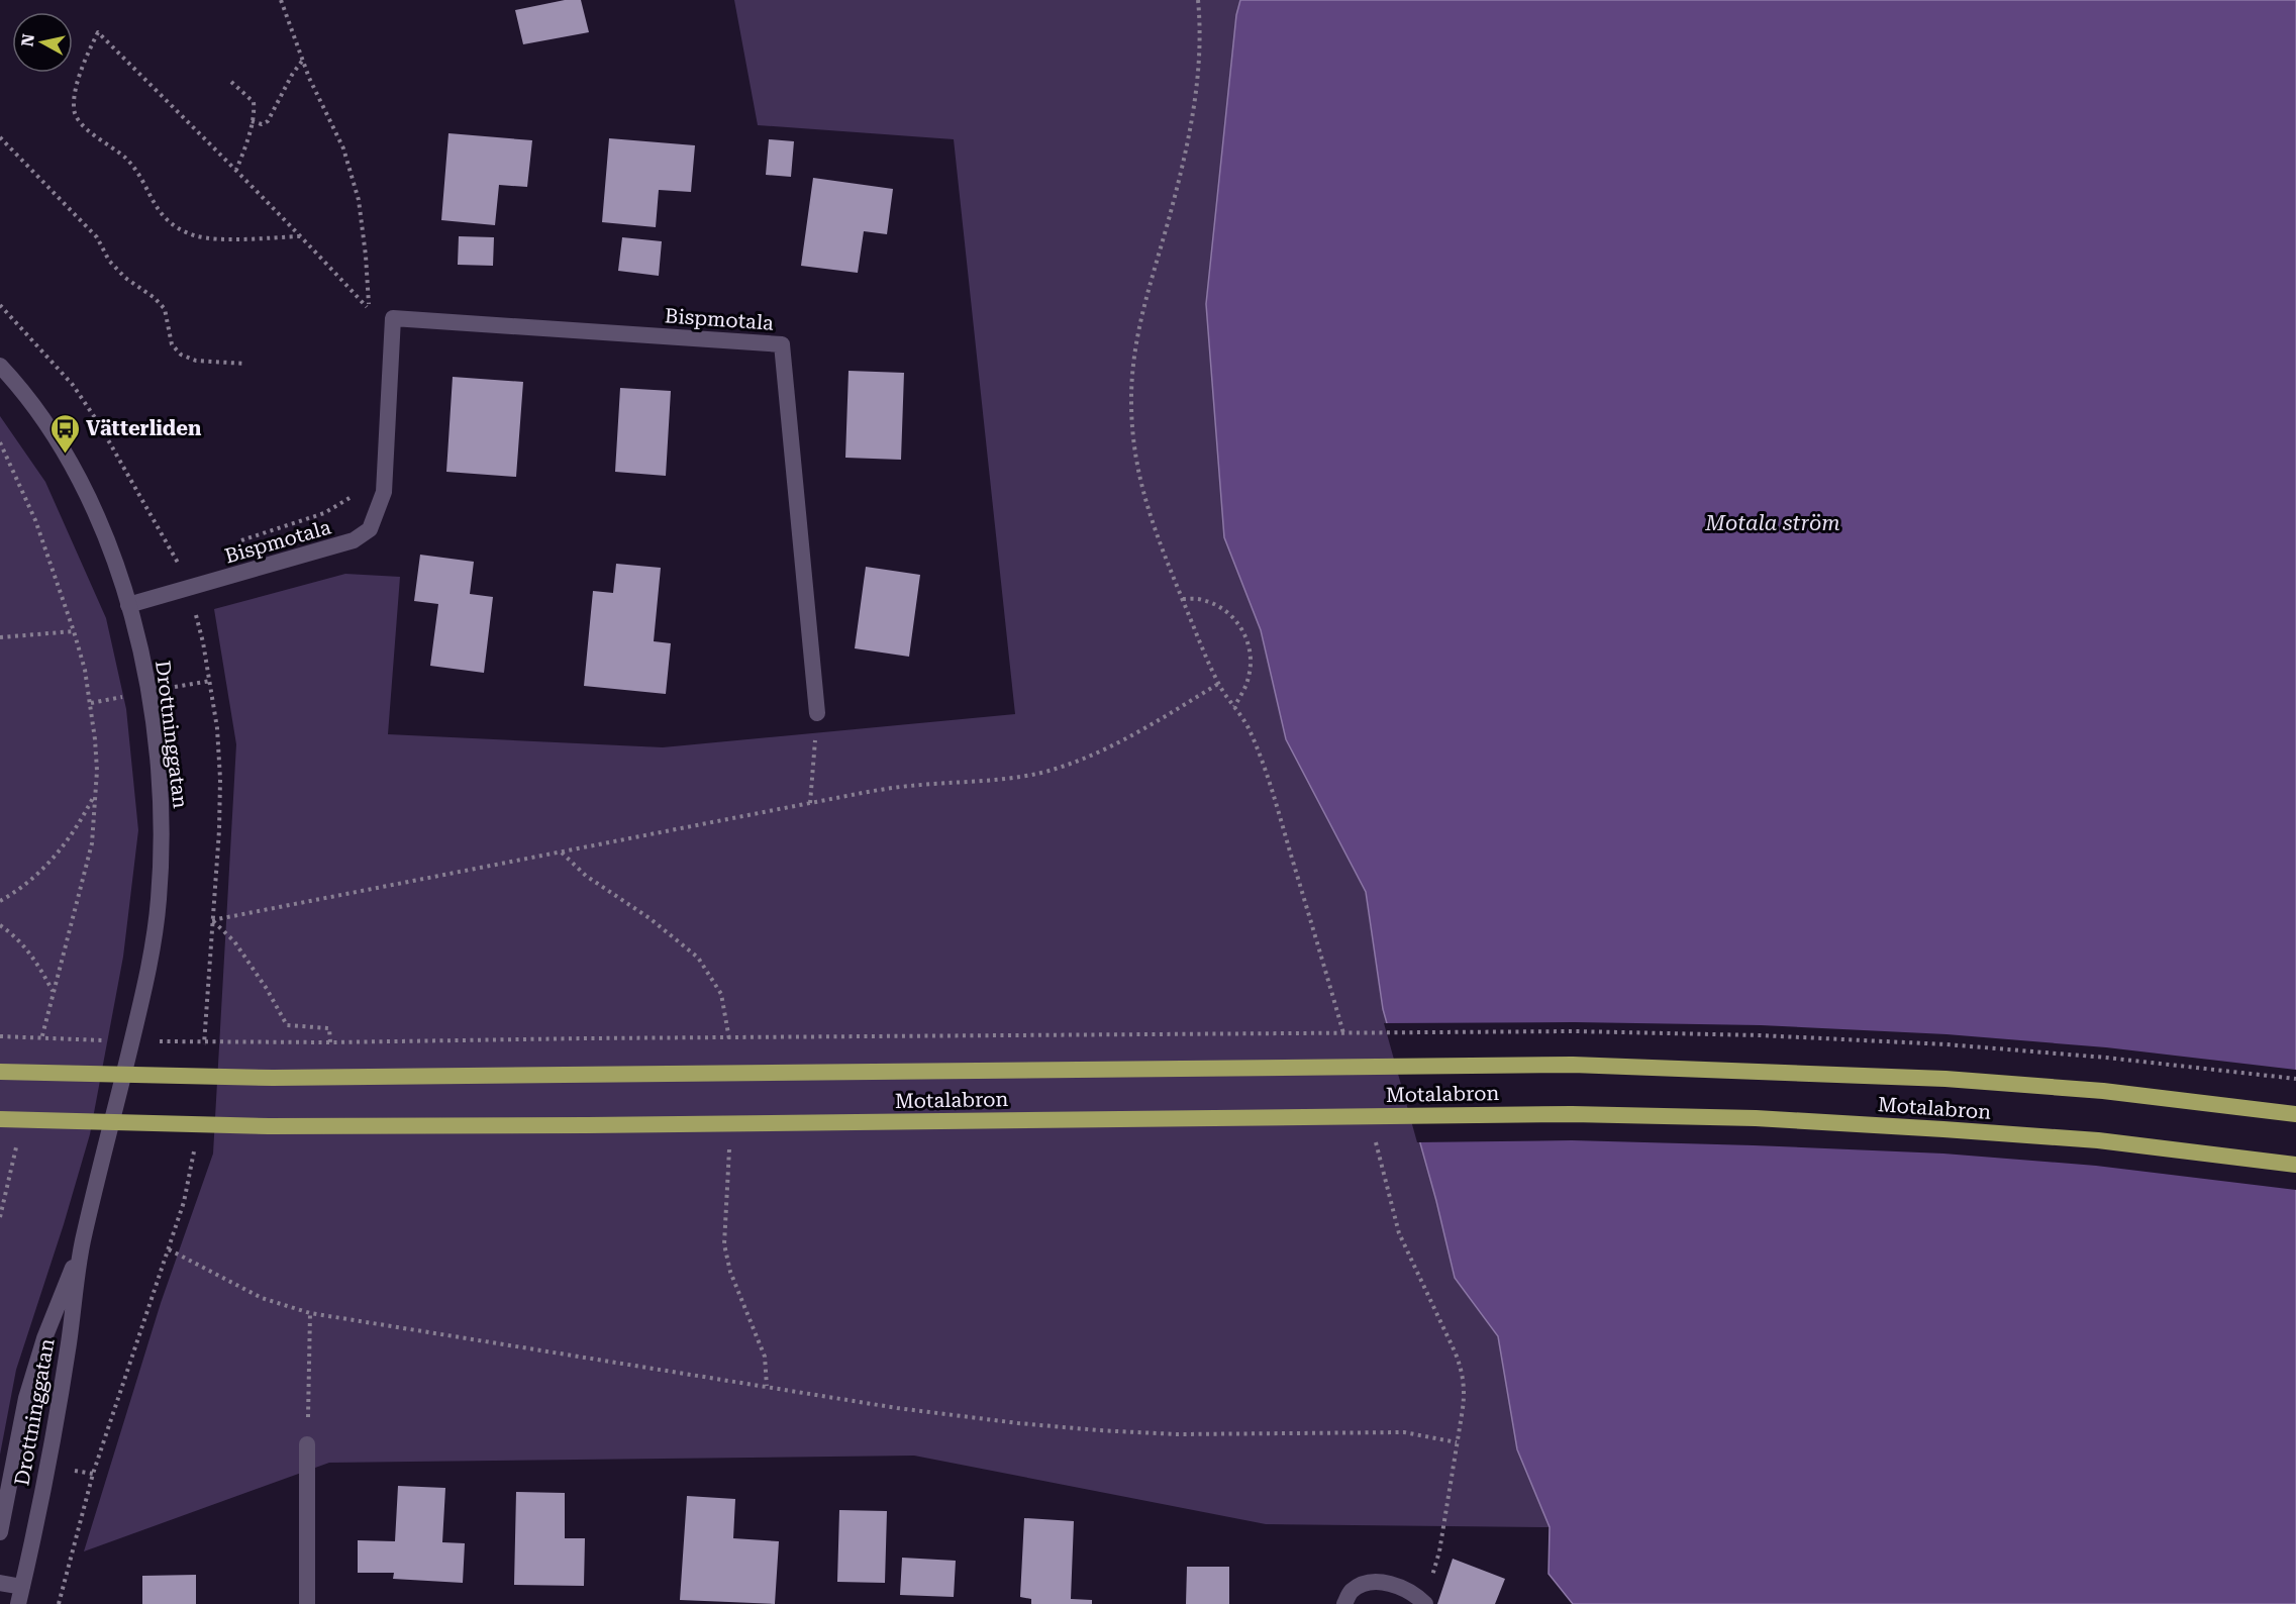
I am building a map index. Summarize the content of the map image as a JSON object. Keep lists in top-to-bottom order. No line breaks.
{"streets":{"highway":["Motalabron"],"street":["Bispmotala","Drottninggatan"]},"crossings":[["Bispmotala","Drottninggatan"]],"water":["Motala ström"],"places":{"bus stop":["Vätterliden"]},"north":"left"}
